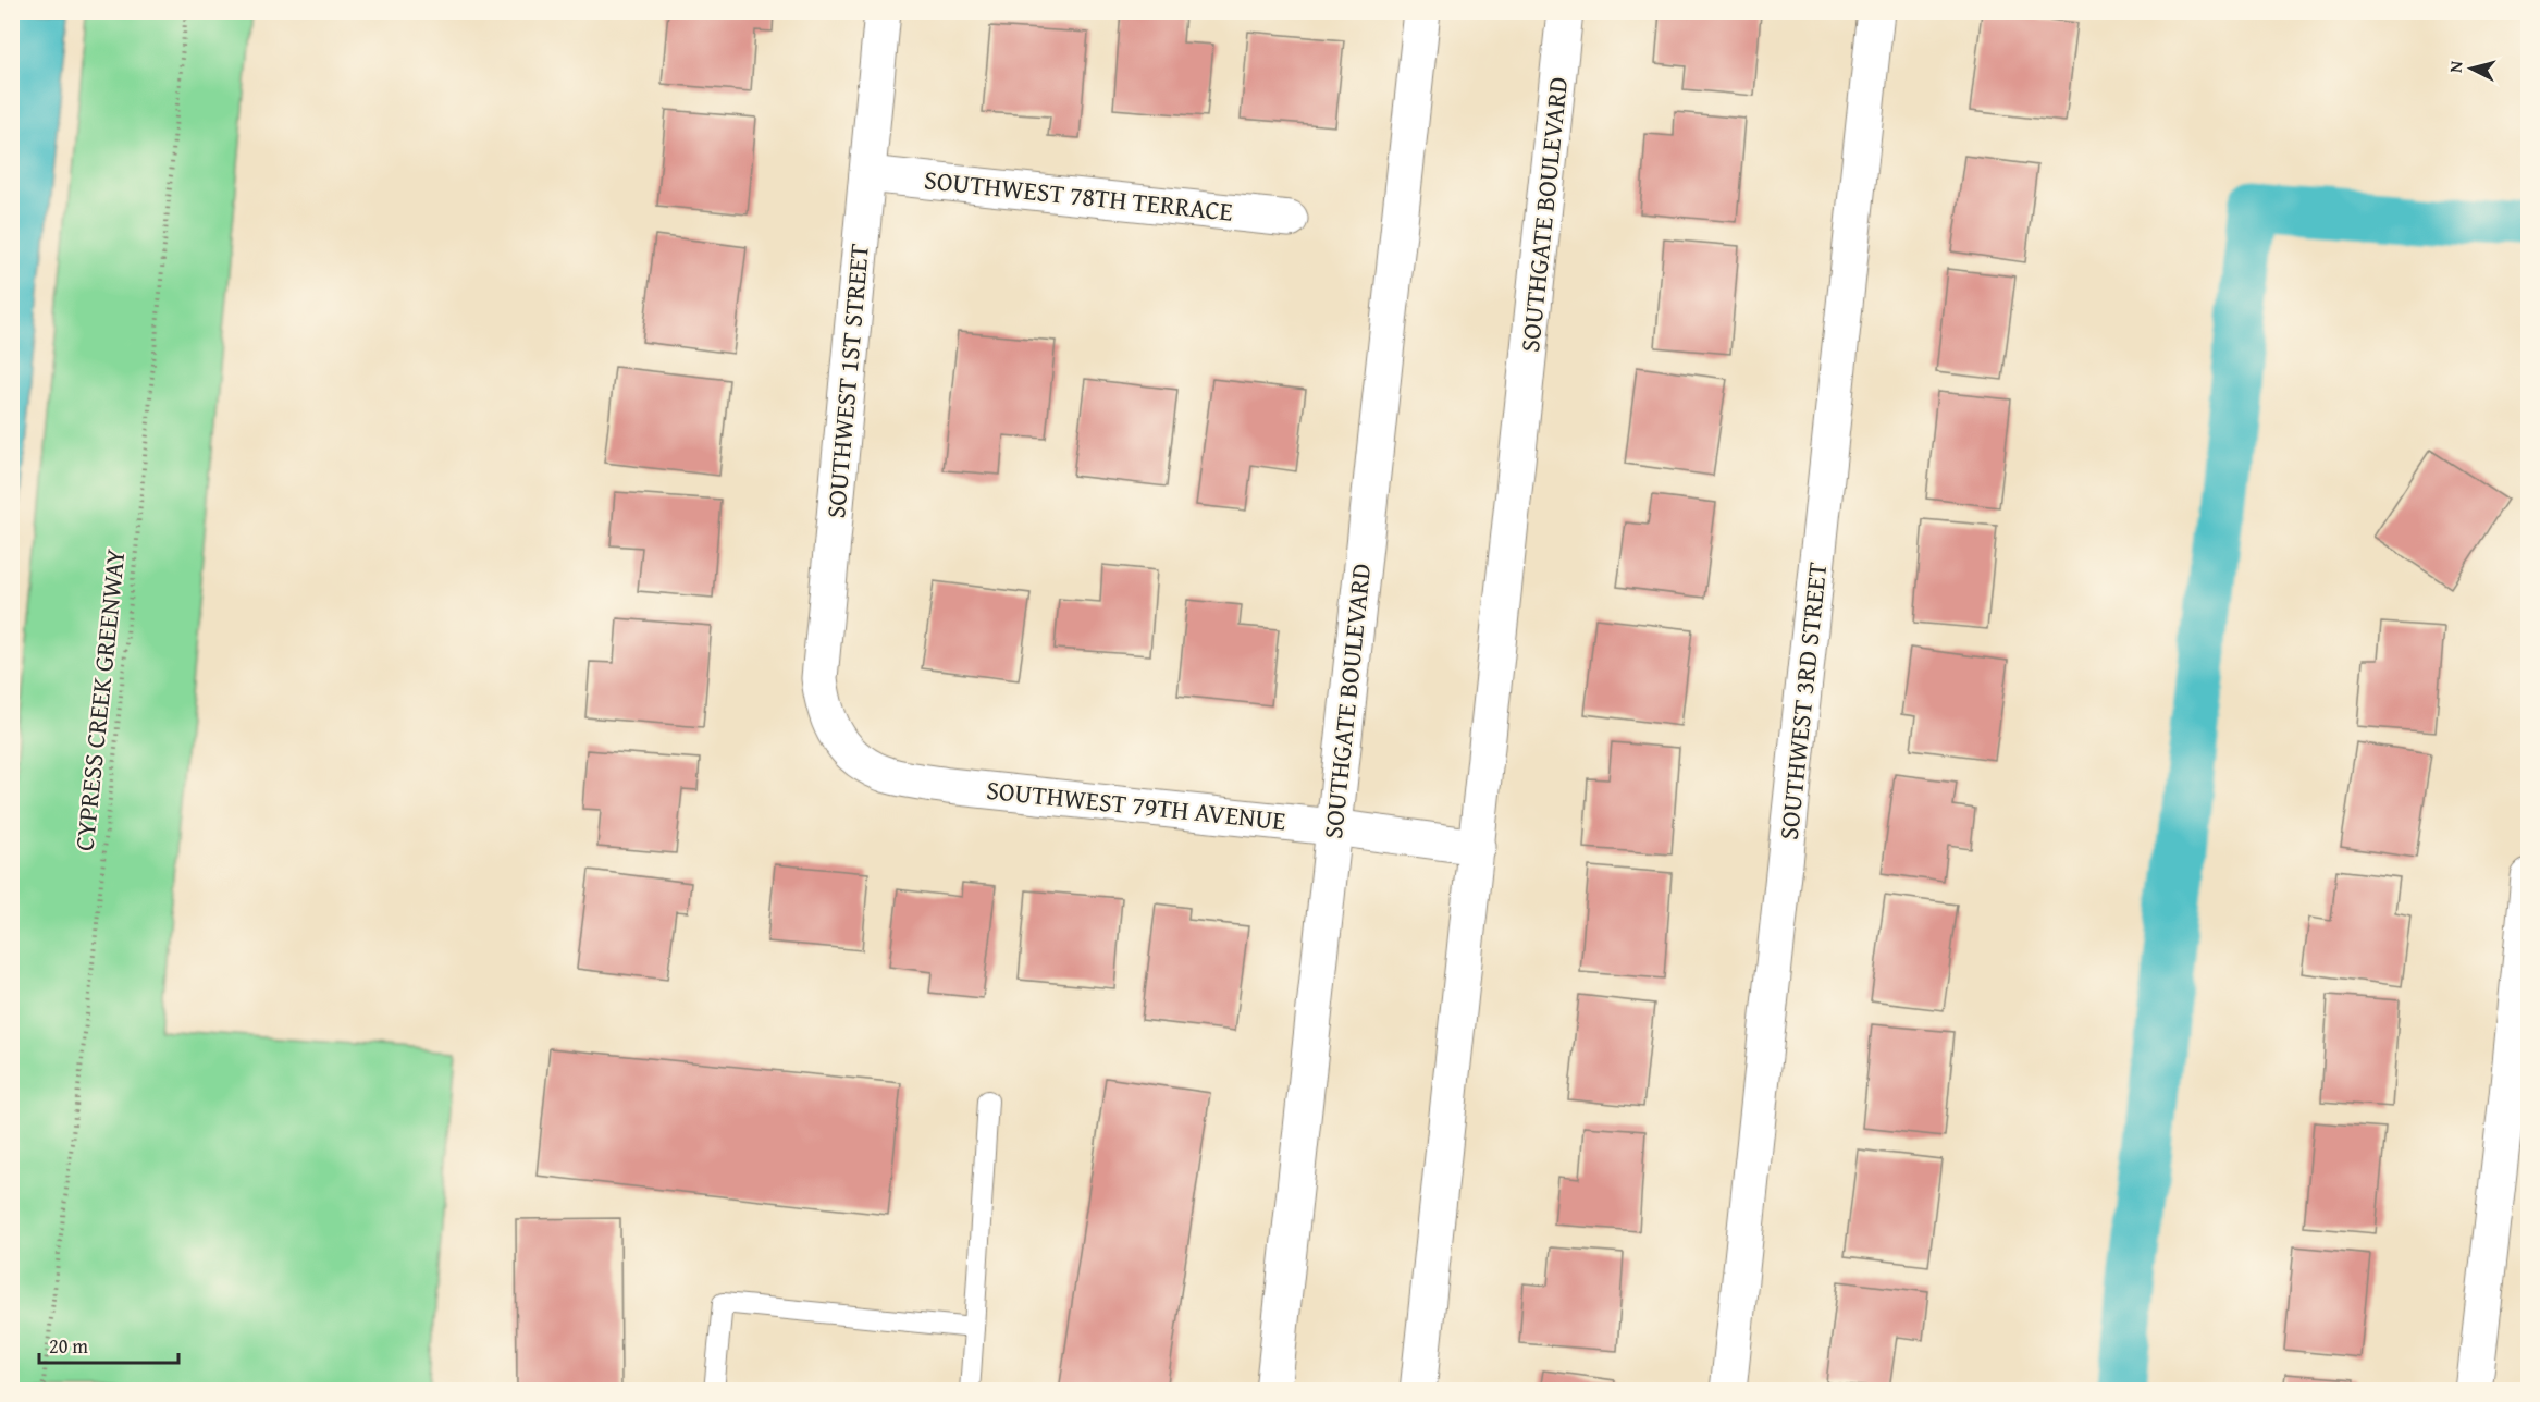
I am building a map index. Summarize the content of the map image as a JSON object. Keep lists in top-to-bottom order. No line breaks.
{"streets":{"street":["SOUTHWEST 78TH TERRACE","SOUTHGATE BOULEVARD","SOUTHWEST 1ST STREET","SOUTHWEST 3RD STREET","SOUTHWEST 79TH AVENUE"],"path":["CYPRESS CREEK GREENWAY"]},"crossings":[["SOUTHWEST 78TH TERRACE","SOUTHWEST 1ST STREET"],["SOUTHGATE BOULEVARD","SOUTHWEST 79TH AVENUE"],["SOUTHWEST 1ST STREET","SOUTHWEST 79TH AVENUE"]],"scale_bar":"20 m","north":"left"}
